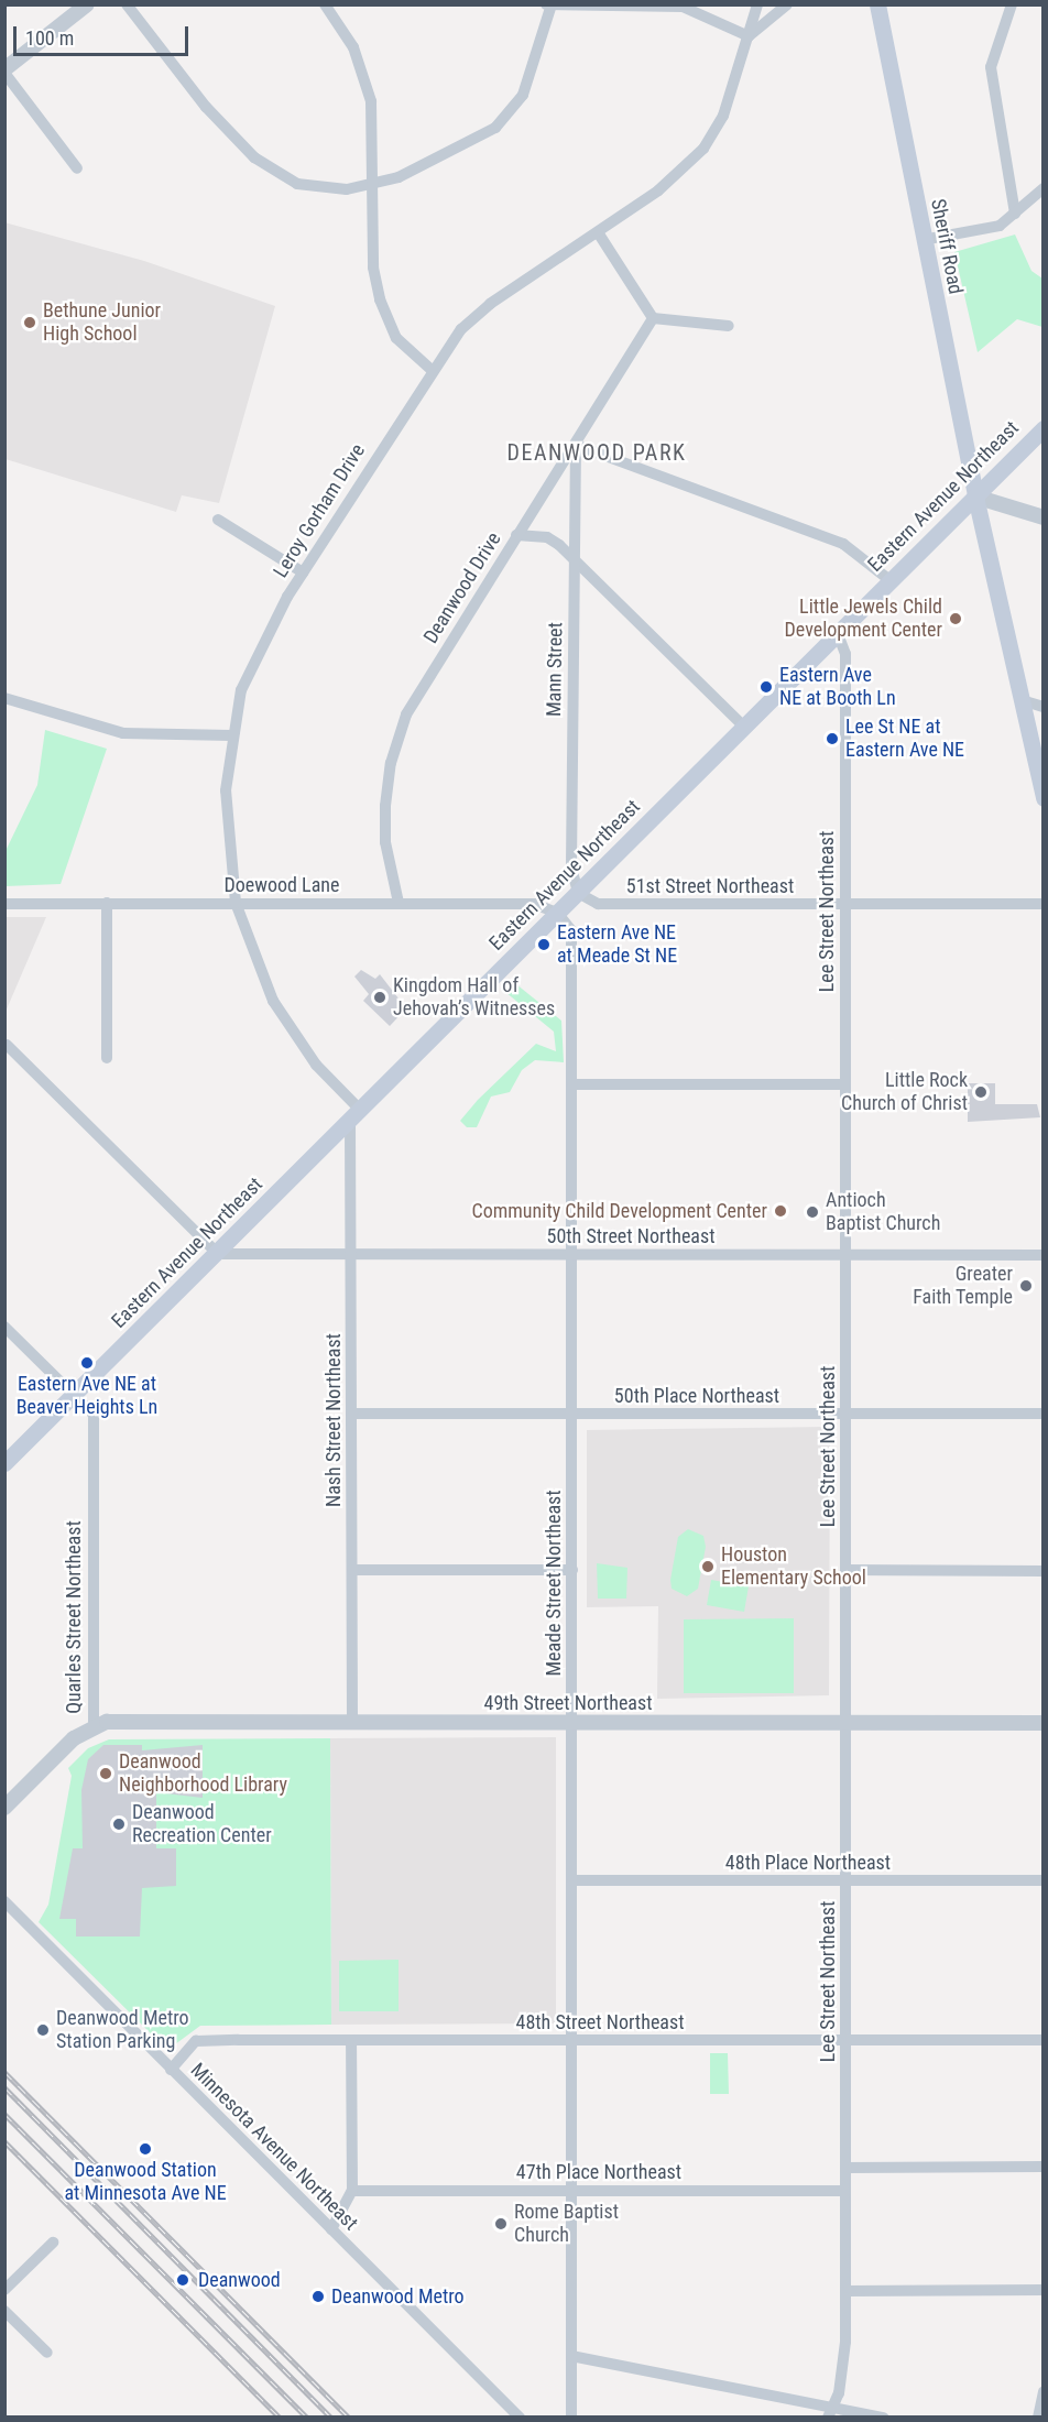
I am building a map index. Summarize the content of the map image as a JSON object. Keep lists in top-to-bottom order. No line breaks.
{"streets":{"main road":["Sheriff Road","Eastern Avenue Northeast"],"street":["Leroy Gorham Drive","Deanwood Drive","Mann Street","Doewood Lane","51st Street Northeast","Lee Street Northeast","50th Street Northeast","50th Place Northeast","Nash Street Northeast","Meade Street Northeast","Quarles Street Northeast","49th Street Northeast","48th Place Northeast","48th Street Northeast","Minnesota Avenue Northeast","47th Place Northeast"]},"crossings":[["Sheriff Road","Eastern Avenue Northeast"],["Eastern Avenue Northeast","Leroy Gorham Drive"],["Eastern Avenue Northeast","Mann Street"],["Eastern Avenue Northeast","Doewood Lane"],["Eastern Avenue Northeast","51st Street Northeast"],["Eastern Avenue Northeast","Lee Street Northeast"],["Eastern Avenue Northeast","50th Street Northeast"],["Eastern Avenue Northeast","Nash Street Northeast"],["Eastern Avenue Northeast","Meade Street Northeast"],["Eastern Avenue Northeast","Quarles Street Northeast"],["Leroy Gorham Drive","Doewood Lane"],["Leroy Gorham Drive","Nash Street Northeast"],["Deanwood Drive","Mann Street"],["Deanwood Drive","Doewood Lane"],["Mann Street","51st Street Northeast"],["Doewood Lane","Meade Street Northeast"],["51st Street Northeast","Lee Street Northeast"],["Lee Street Northeast","50th Street Northeast"],["Lee Street Northeast","50th Place Northeast"],["Lee Street Northeast","49th Street Northeast"],["Lee Street Northeast","48th Place Northeast"],["Lee Street Northeast","48th Street Northeast"],["Lee Street Northeast","47th Place Northeast"],["50th Street Northeast","Nash Street Northeast"],["50th Street Northeast","Meade Street Northeast"],["50th Place Northeast","Nash Street Northeast"],["50th Place Northeast","Meade Street Northeast"],["Nash Street Northeast","49th Street Northeast"],["Meade Street Northeast","49th Street Northeast"],["Meade Street Northeast","48th Place Northeast"],["Meade Street Northeast","48th Street Northeast"],["Meade Street Northeast","47th Place Northeast"],["Quarles Street Northeast","49th Street Northeast"],["48th Street Northeast","Minnesota Avenue Northeast"]],"districts":["DEANWOOD PARK"],"places":["Bethune Junior High School","Little Jewels Child Development Center","Eastern Ave NE at Booth Ln","Lee St NE at Eastern Ave NE","Eastern Ave NE at Meade St NE","Kingdom Hall of Jehovah’s Witnesses","Little Rock Church of Christ","Community Child Development Center","Antioch Baptist Church","Greater Faith Temple","Eastern Ave NE at Beaver Heights Ln","Houston Elementary School","Deanwood Neighborhood Library","Deanwood Recreation Center","Deanwood Metro Station Parking","Deanwood Station at Minnesota Ave NE","Rome Baptist Church","Deanwood","Deanwood Metro"],"scale_bar":"100 m"}
